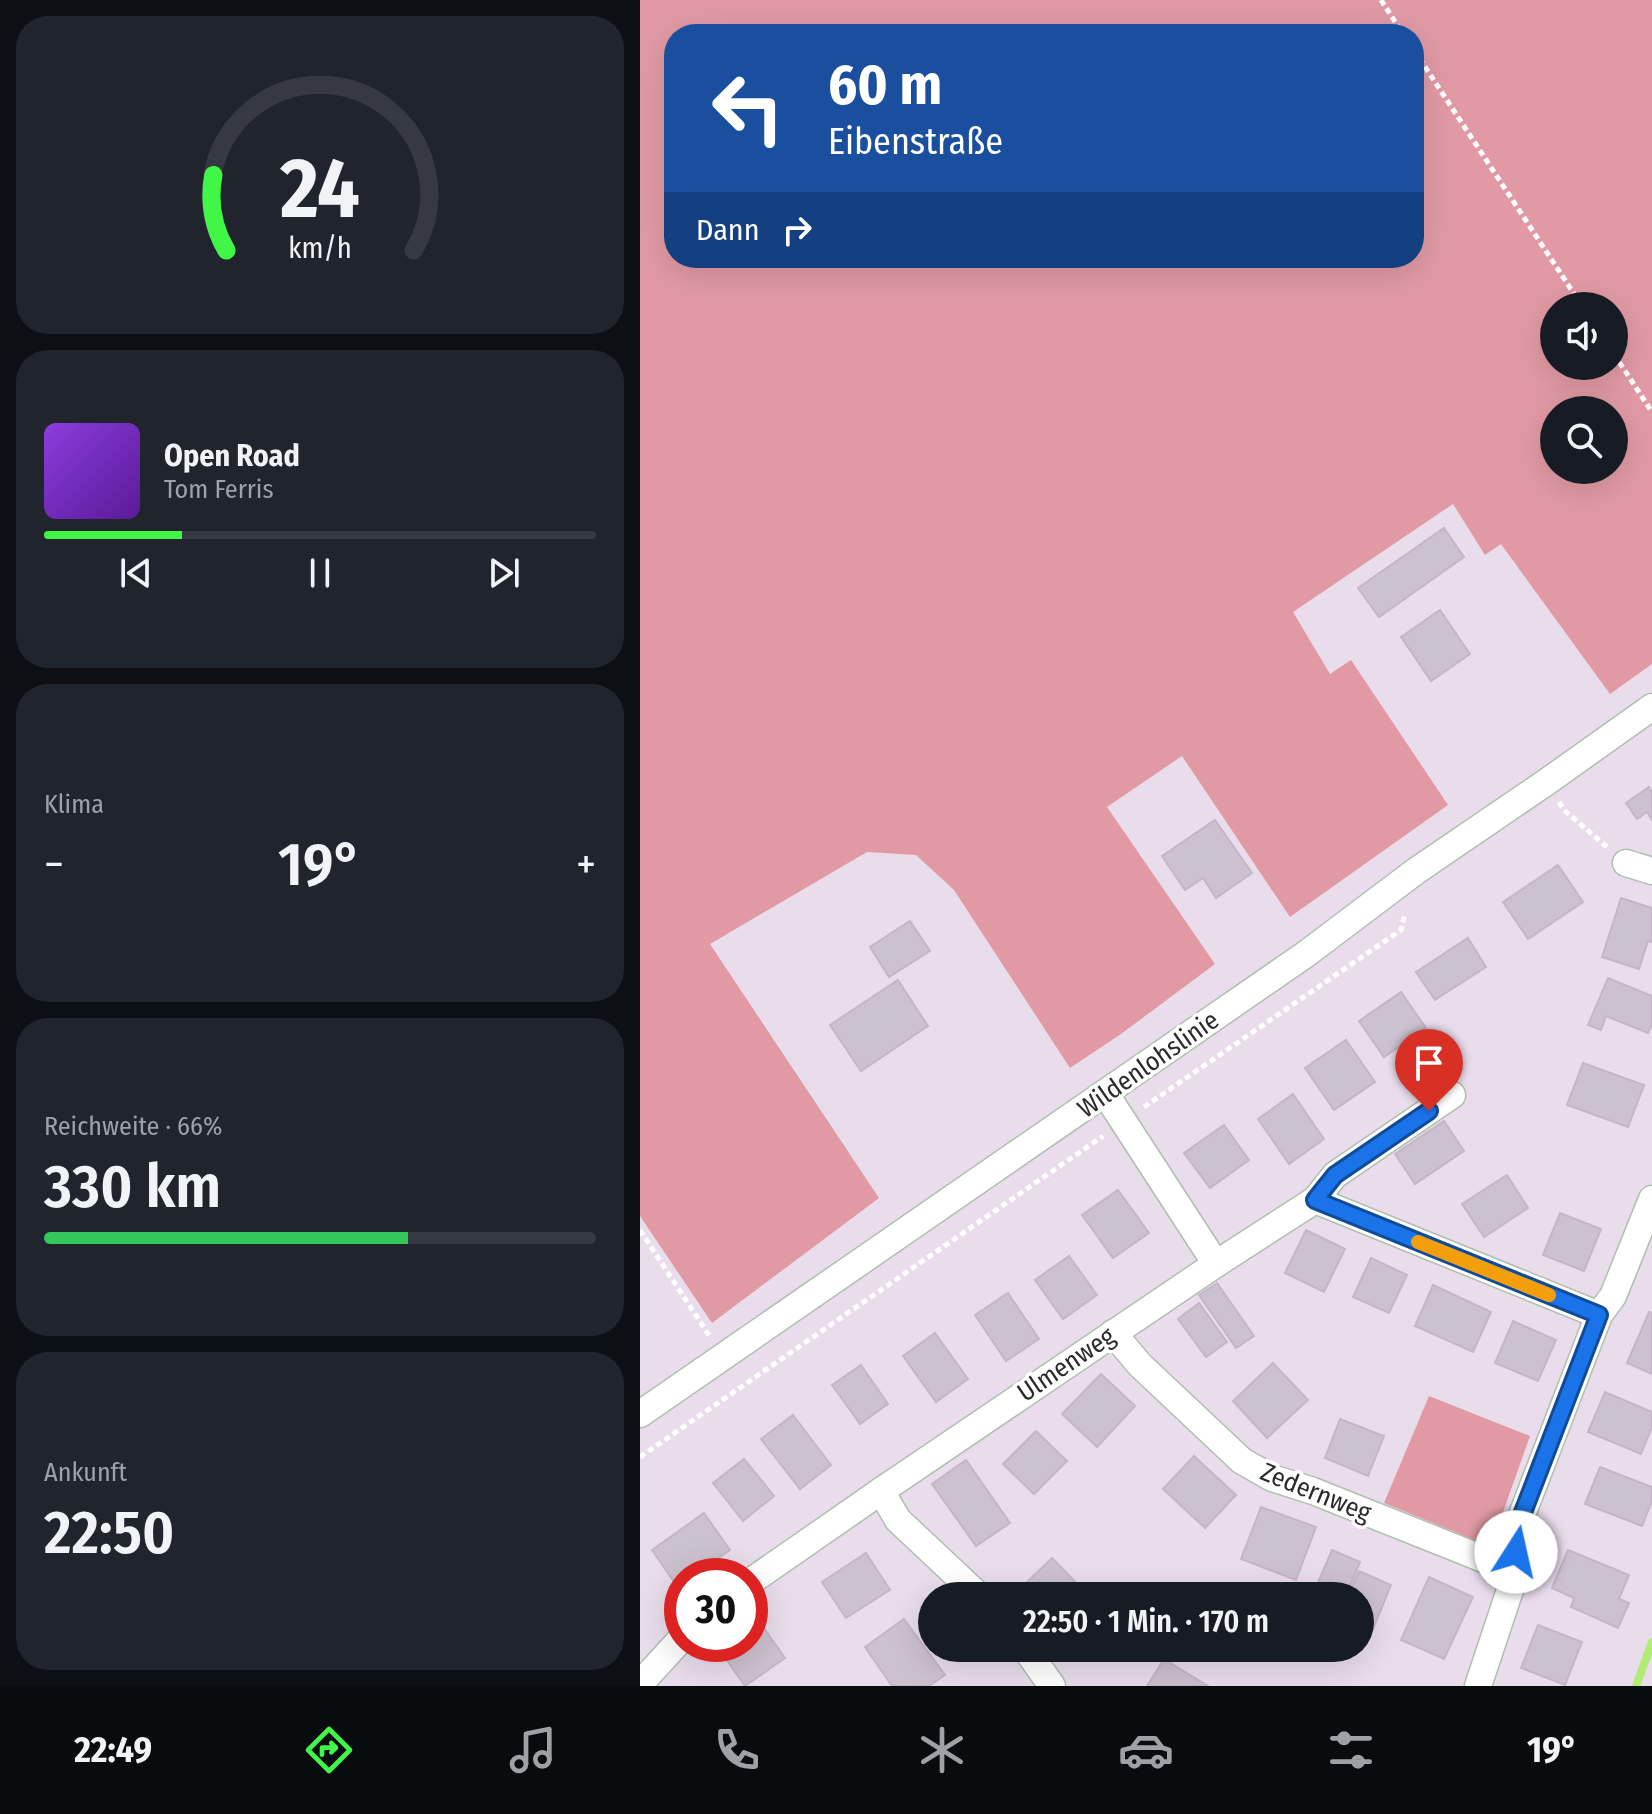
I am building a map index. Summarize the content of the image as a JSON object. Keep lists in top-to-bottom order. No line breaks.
{"streets":{"street":["Wildenlohslinie","Ulmenweg","Zedernweg"]},"crossings":[["Ulmenweg","Zedernweg"]],"page":{"turn":["60 m","Eibenstraße"],"then":"Dann","song":["Open Road","Tom Ferris"],"tile":["Klima",["Reichweite · 66%","330 km"],["Ankunft","22:50"]],"heat":["−","19°","+"],"limit":"30","trip":"22:50 · 1 Min. · 170 m","tabs":["22:49","19°"],"gauge":["24","km/h"]}}
